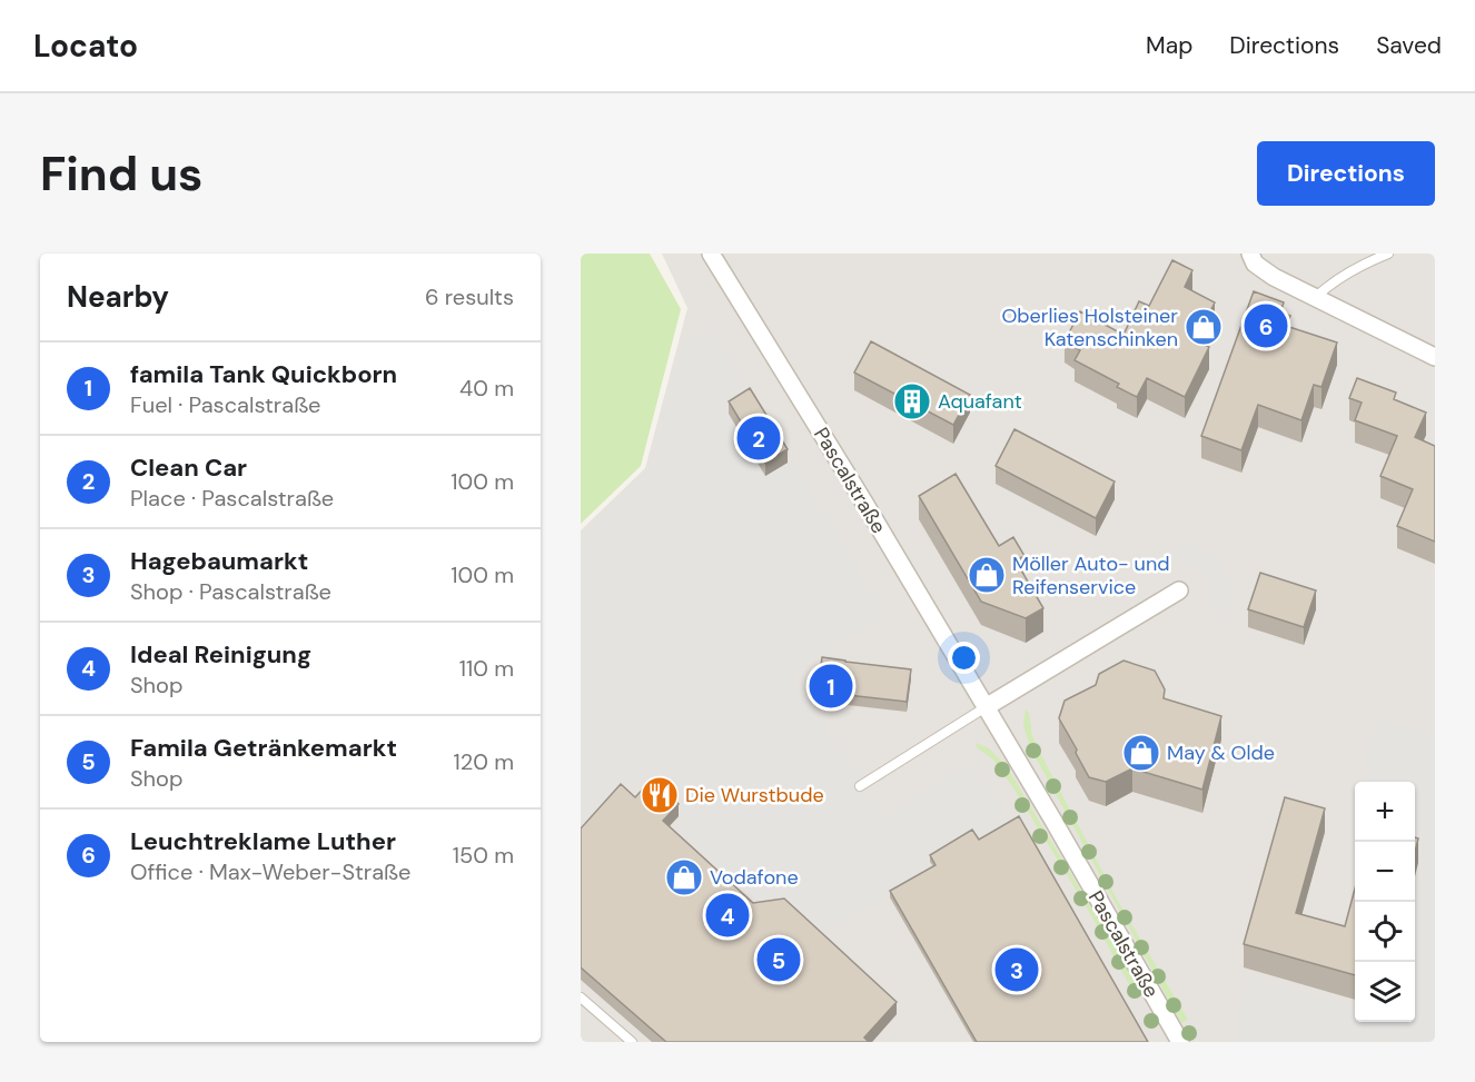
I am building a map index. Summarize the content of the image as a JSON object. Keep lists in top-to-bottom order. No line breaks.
{"streets":{"street":["Pascalstraße"]},"places":{"shop":["Oberlies Holsteiner Katenschinken","Möller Auto- und Reifenservice","May & Olde","Vodafone"],"building":["Aquafant"],"restaurant":["Die Wurstbude"]},"page":{"header":"Locato","nav":["Map","Directions","Saved"],"buttons":"Directions","title":"Find us","heading":["Nearby","6 results"],"pins":["6","2","1","4","5","3"],"list":[{"mark":"1","name":"famila Tank Quickborn","note":"Fuel · Pascalstraße","value":"40 m"},{"mark":"2","name":"Clean Car","note":"Place · Pascalstraße","value":"100 m"},{"mark":"3","name":"Hagebaumarkt","note":"Shop · Pascalstraße","value":"100 m"},{"mark":"4","name":"Ideal Reinigung","note":"Shop","value":"110 m"},{"mark":"5","name":"Famila Getränkemarkt","note":"Shop","value":"120 m"},{"mark":"6","name":"Leuchtreklame Luther","note":"Office · Max-Weber-Straße","value":"150 m"}],"map_buttons":["+","−"]}}
